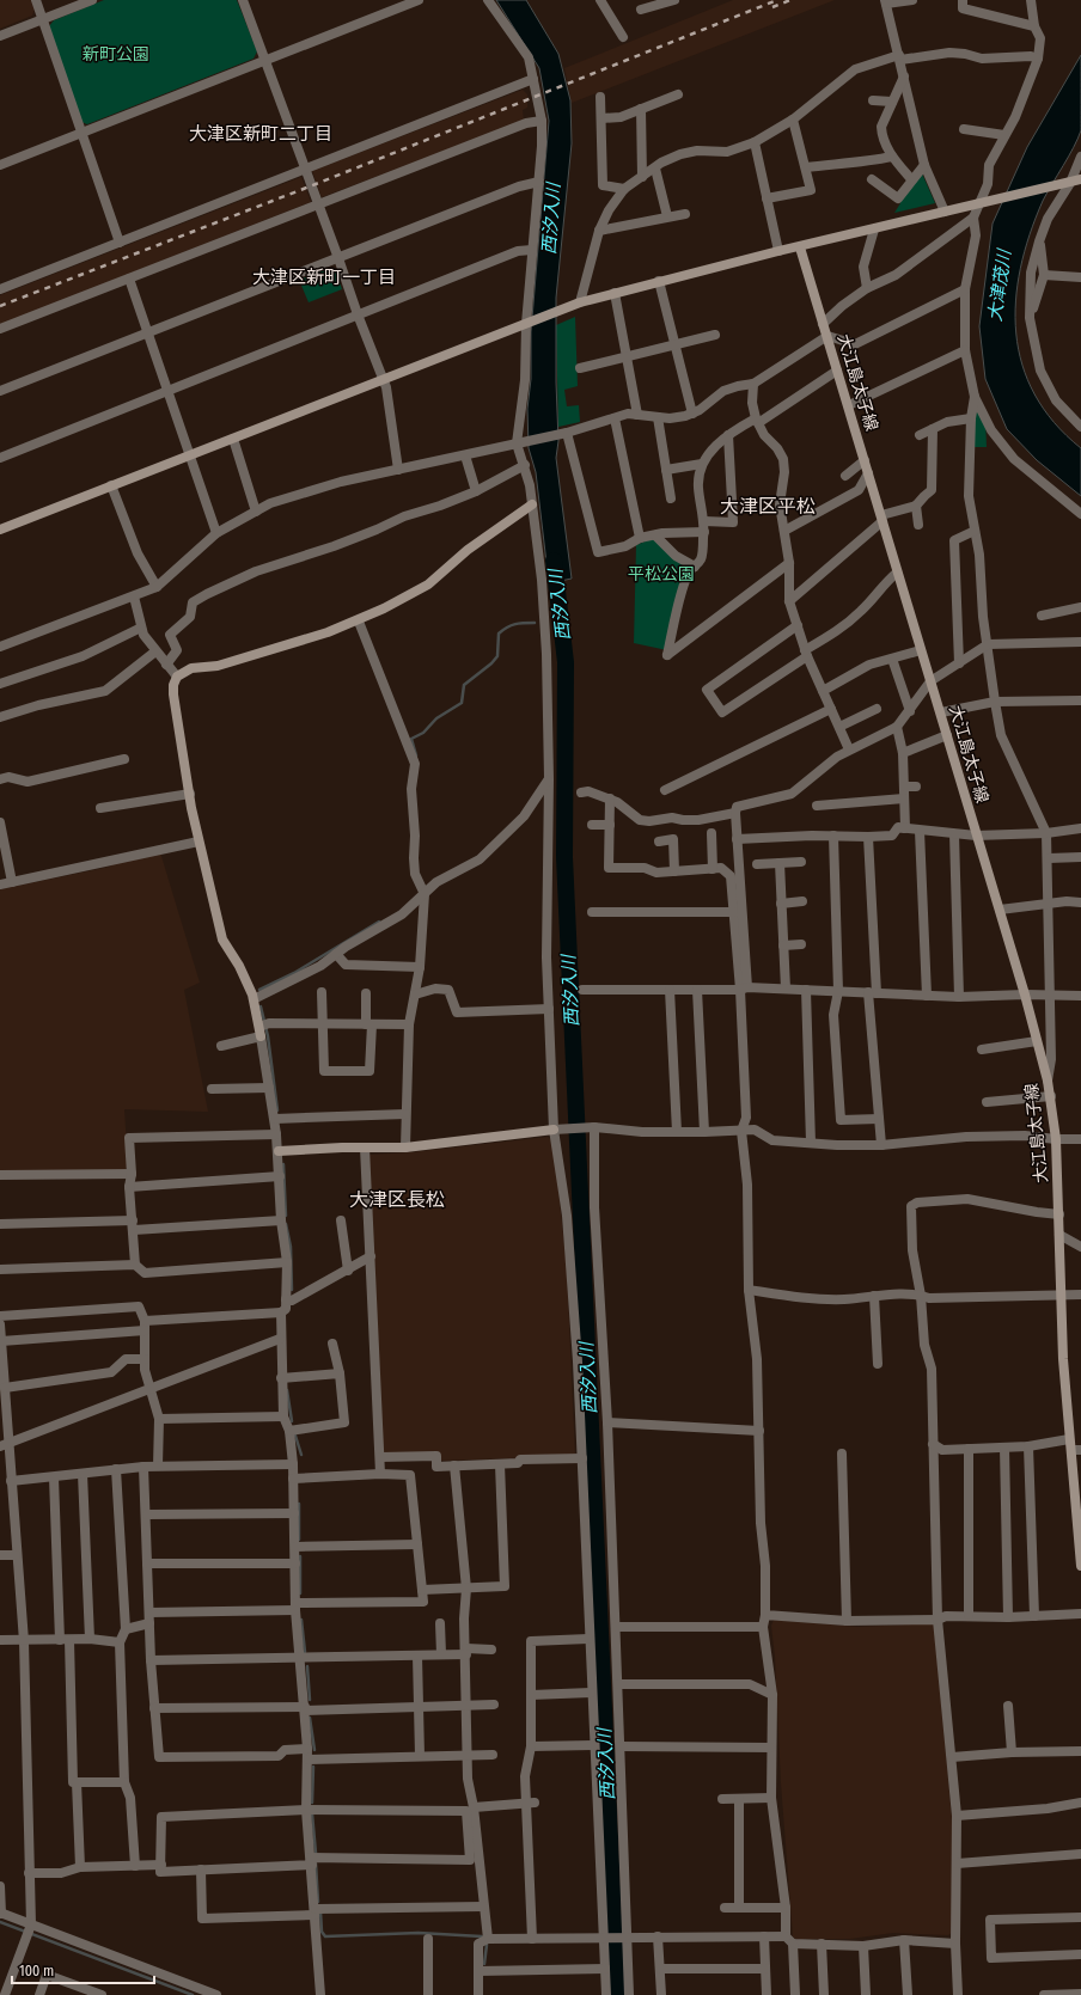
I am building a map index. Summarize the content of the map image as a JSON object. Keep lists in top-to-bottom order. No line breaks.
{"streets":{"street":["大江島太子線"]},"districts":["大津区新町二丁目","大津区新町一丁目","大津区平松","大津区長松"],"water":["西汐入川","大津茂川"],"parks":["新町公園","平松公園"],"scale_bar":"100 m"}
